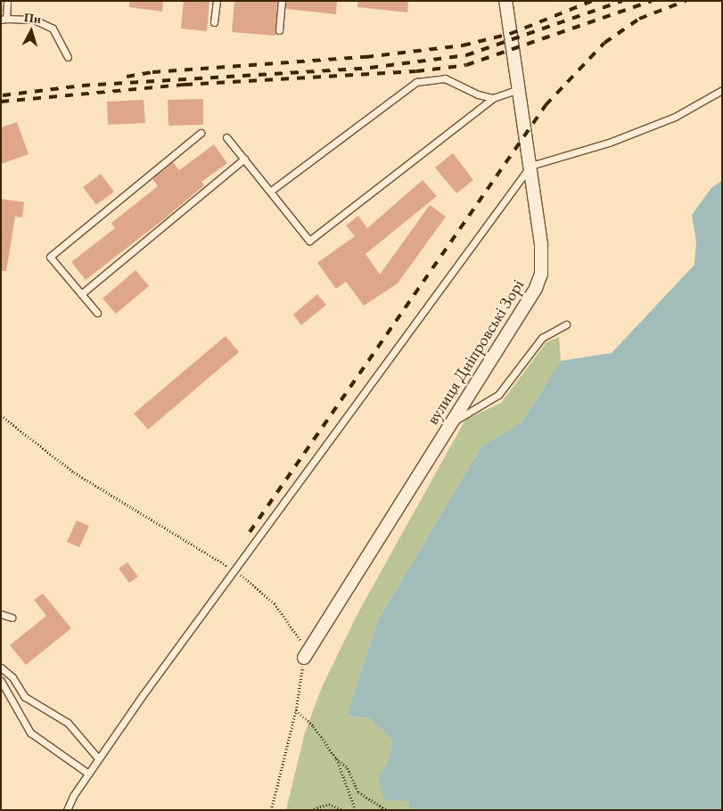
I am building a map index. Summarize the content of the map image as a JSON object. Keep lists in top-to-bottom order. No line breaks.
{"streets":{"street":["вулиця Дніпровські Зорі"]},"north":"top"}
